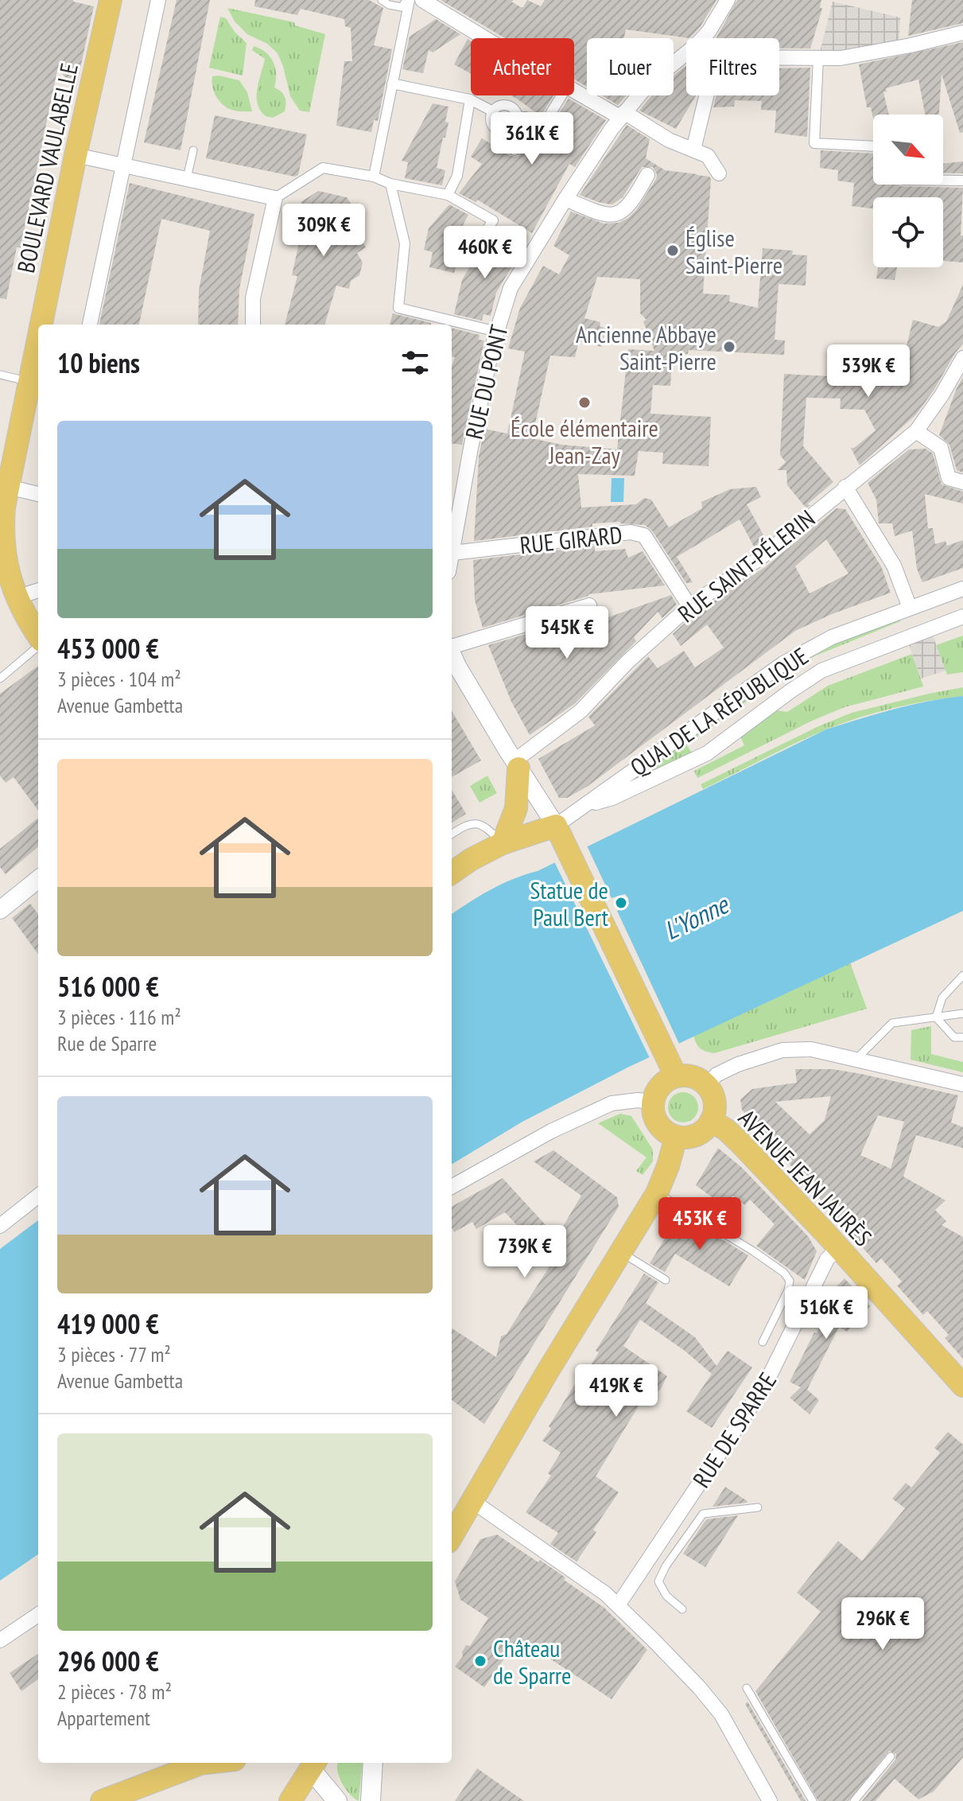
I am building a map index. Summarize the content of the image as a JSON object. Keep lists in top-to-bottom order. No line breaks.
{"streets":{"main road":["BOULEVARD VAULABELLE","AVENUE JEAN JAURÈS"],"street":["RUE DU PONT","RUE GIRARD","RUE SAINT-PÉLERIN","QUAI DE LA RÉPUBLIQUE","RUE DE SPARRE"]},"crossings":[["RUE DU PONT","RUE GIRARD"],["RUE GIRARD","RUE SAINT-PÉLERIN"],["AVENUE JEAN JAURÈS","RUE DE SPARRE"]],"water":["L'Yonne"],"places":["Église Saint-Pierre","Ancienne Abbaye Saint-Pierre","École élémentaire Jean-Zay","Statue de Paul Bert","Château de Sparre"],"north":"bottom right","page":{"chip":["Acheter","Louer","Filtres"],"price":["361K €","309K €","460K €","539K €","545K €","453K €","739K €","516K €","419K €","296K €"],"heading":"10 biens","list":[{"name":"453 000 €","note":"3 pièces · 104 m² · Avenue Gambetta"},{"name":"516 000 €","note":"3 pièces · 116 m² · Rue de Sparre"},{"name":"419 000 €","note":"3 pièces · 77 m² · Avenue Gambetta"},{"name":"296 000 €","note":"2 pièces · 78 m² · Appartement"}]}}
